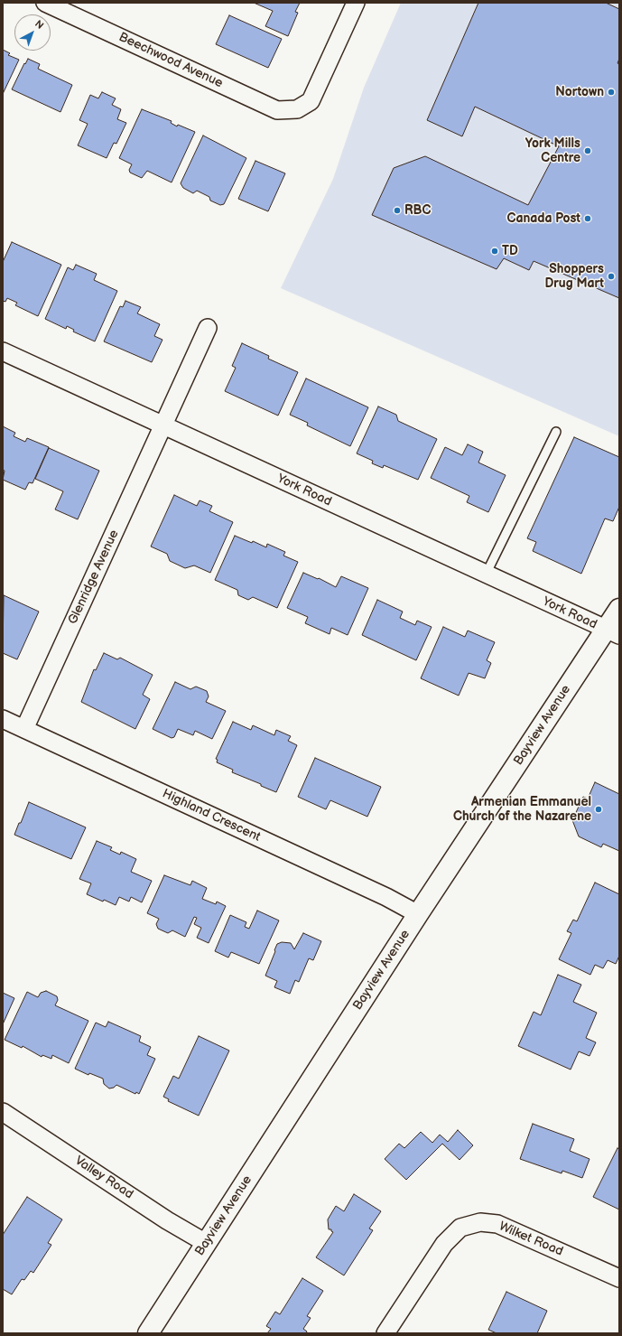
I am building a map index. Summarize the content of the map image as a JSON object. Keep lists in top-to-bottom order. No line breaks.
{"streets":{"main road":["Bayview Avenue"],"street":["Beechwood Avenue","York Road","Glenridge Avenue","Highland Crescent","Valley Road","Wilket Road"]},"crossings":[["York Road","Glenridge Avenue"],["York Road","Bayview Avenue"],["Glenridge Avenue","Highland Crescent"],["Bayview Avenue","Highland Crescent"],["Bayview Avenue","Valley Road"]],"places":["Nortown","York Mills Centre","RBC","Canada Post","TD","Shoppers Drug Mart","Armenian Emmanuel Church of the Nazarene"],"north":"top right"}
